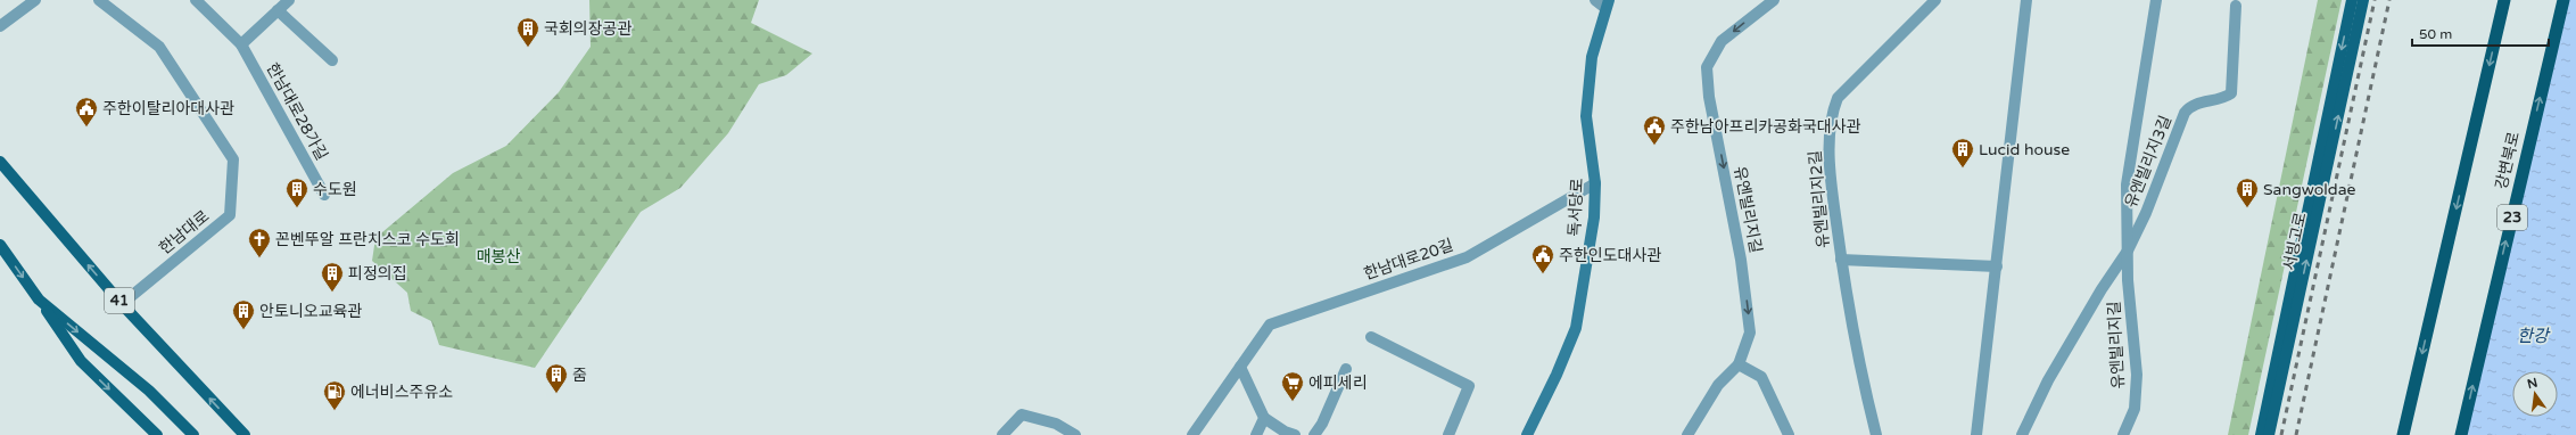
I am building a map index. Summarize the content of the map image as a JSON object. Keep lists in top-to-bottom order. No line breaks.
{"streets":{"highway":["강변북로","23"],"main road":["독서당로","서빙고로","41"],"street":["한남대로28가길","유엔빌리지3길","유엔빌리지2길","유엔빌리지길","한남대로","한남대로20길"]},"crossings":[["유엔빌리지3길","유엔빌리지길"],["독서당로","한남대로20길"],["한남대로","41"]],"one_way":["유엔빌리지길"],"water":["한강"],"parks":["매봉산"],"places":{"building":["국회의장공관","Lucid house","수도원","Sangwoldae","피정의집","안토니오교육관","줌"],"public building":["주한이탈리아대사관","주한남아프리카공화국대사관","주한인도대사관"],"church":["꼰벤뚜알 프란치스코 수도회"],"supermarket":["에피세리"],"fuel station":["에너비스주유소"]},"scale_bar":"50 m","north":"top"}
